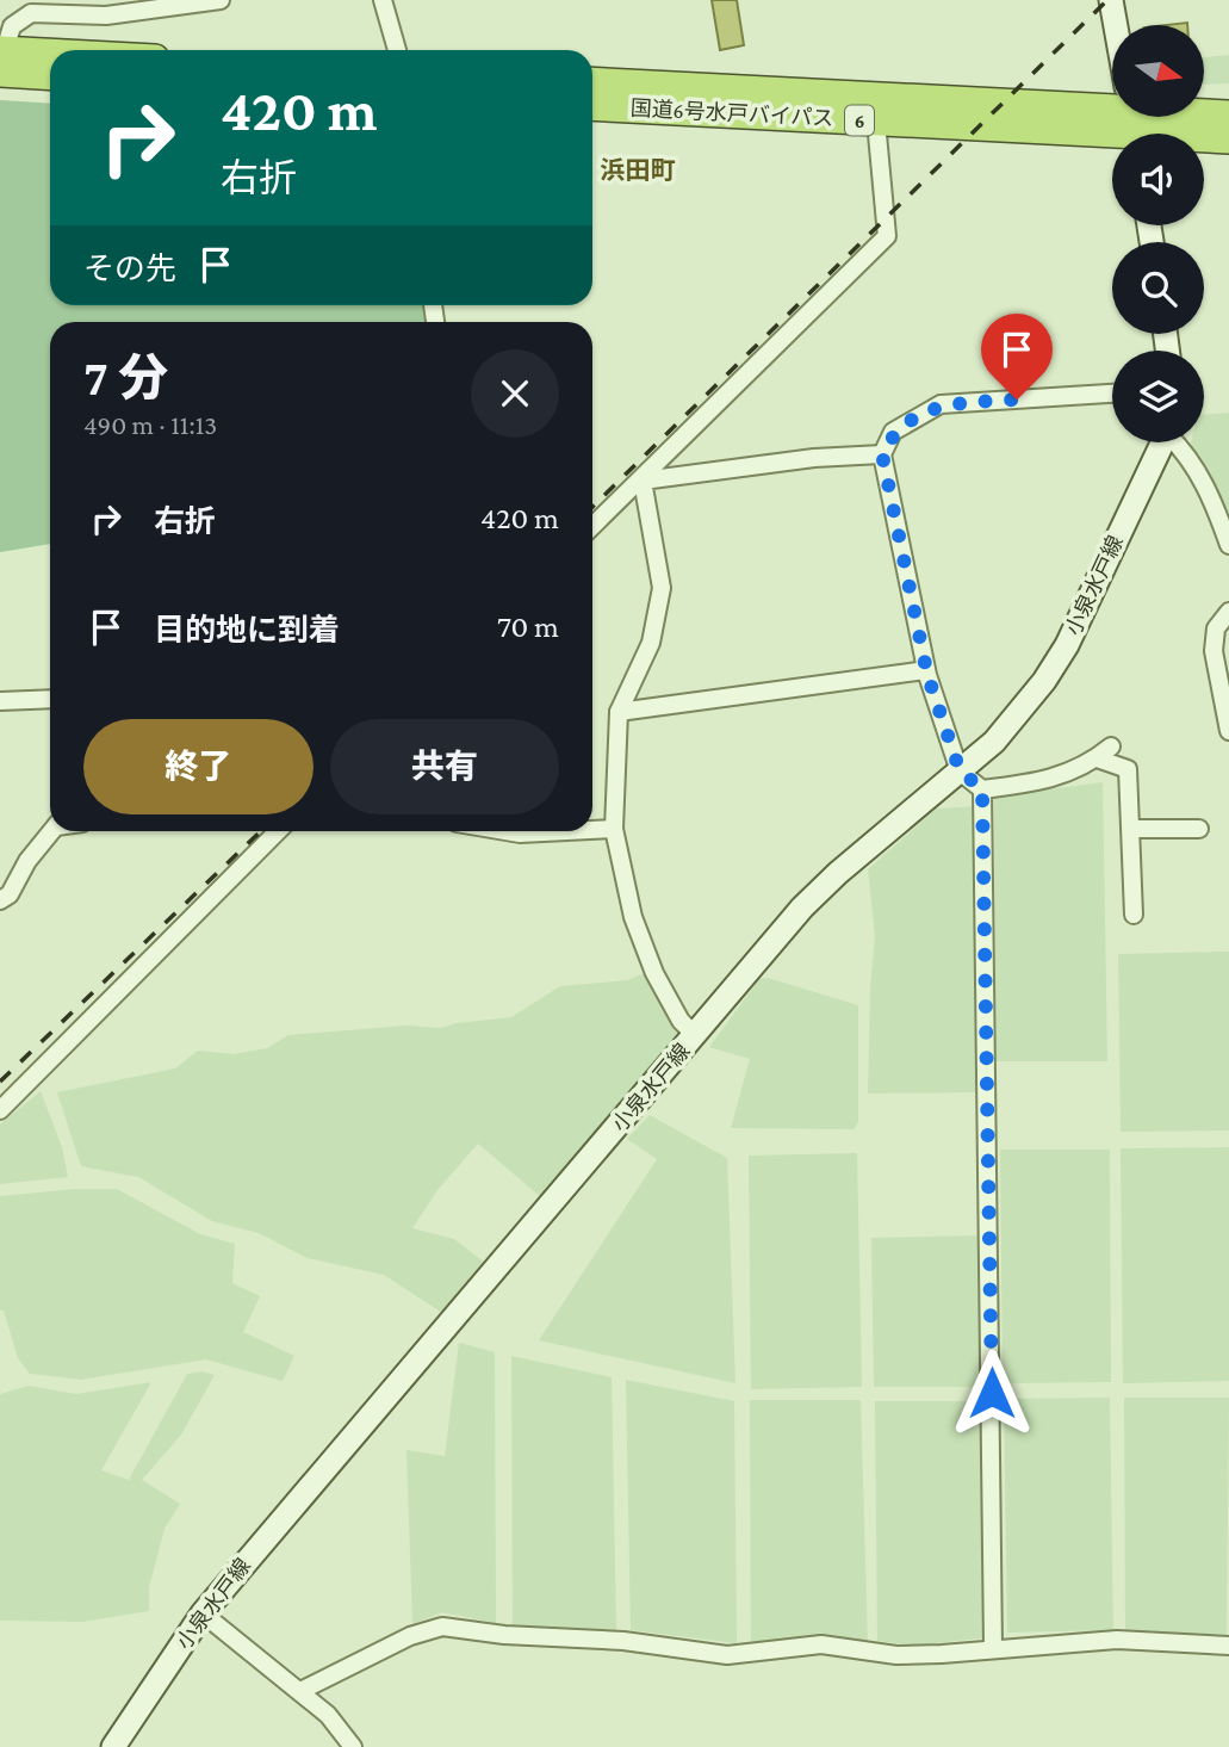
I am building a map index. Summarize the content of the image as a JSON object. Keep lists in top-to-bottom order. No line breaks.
{"streets":{"highway":["国道6号水戸バイパス","6"],"main road":["小泉水戸線"]},"districts":["浜田町"],"north":"right","page":{"turn":["420 m","右折"],"then":"その先","heading":["7 分","490 m · 11:13"],"list":[{"name":"右折","value":"420 m"},{"name":"目的地に到着","value":"70 m"}],"buttons":["終了","共有"]}}
